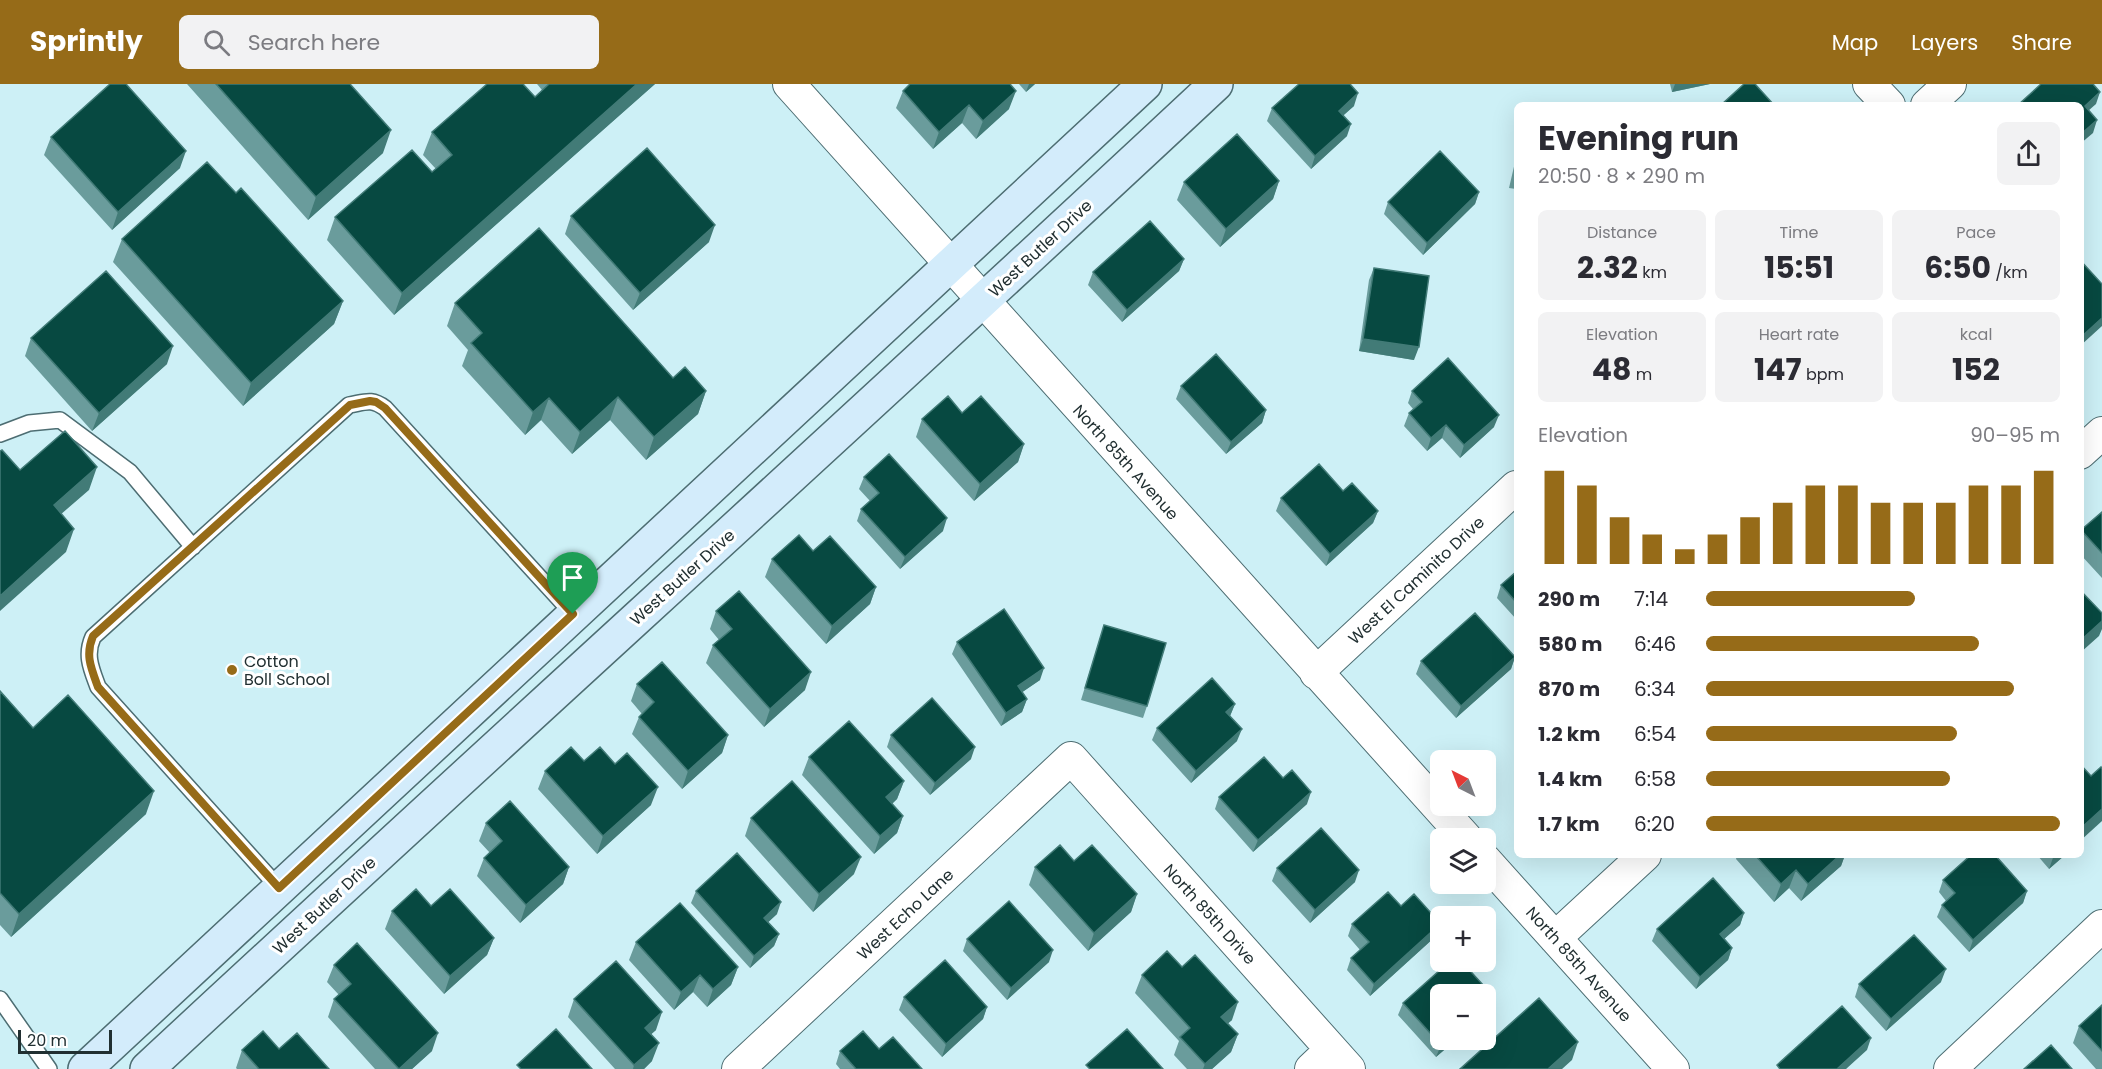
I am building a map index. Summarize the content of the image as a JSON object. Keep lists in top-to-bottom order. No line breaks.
{"streets":{"street":["West Butler Drive","North 85th Avenue","West El Caminito Drive","West Echo Lane","North 85th Drive"]},"crossings":[["West Butler Drive","North 85th Avenue"],["North 85th Avenue","West El Caminito Drive"],["West Echo Lane","North 85th Drive"]],"places":["Cotton Boll School"],"scale_bar":"20 m","north":"top left","page":{"header":"Sprintly","search":"Search here","nav":["Map","Layers","Share"],"heading":["Evening run","20:50 · 8 × 290 m"],"stats":[["Distance","2.32 km"],["Time","15:51"],["Pace","6:50 /km"],["Elevation","48 m"],["Heart rate","147 bpm"],["kcal","152"]],"chart":["Elevation","90–95 m"],"list":[{"name":"290 m","note":"7:14"},{"name":"580 m","note":"6:46"},{"name":"870 m","note":"6:34"},{"name":"1.2 km","note":"6:54"},{"name":"1.4 km","note":"6:58"},{"name":"1.7 km","note":"6:20"}],"map_buttons":["+","−"],"scale":"20 m"}}
